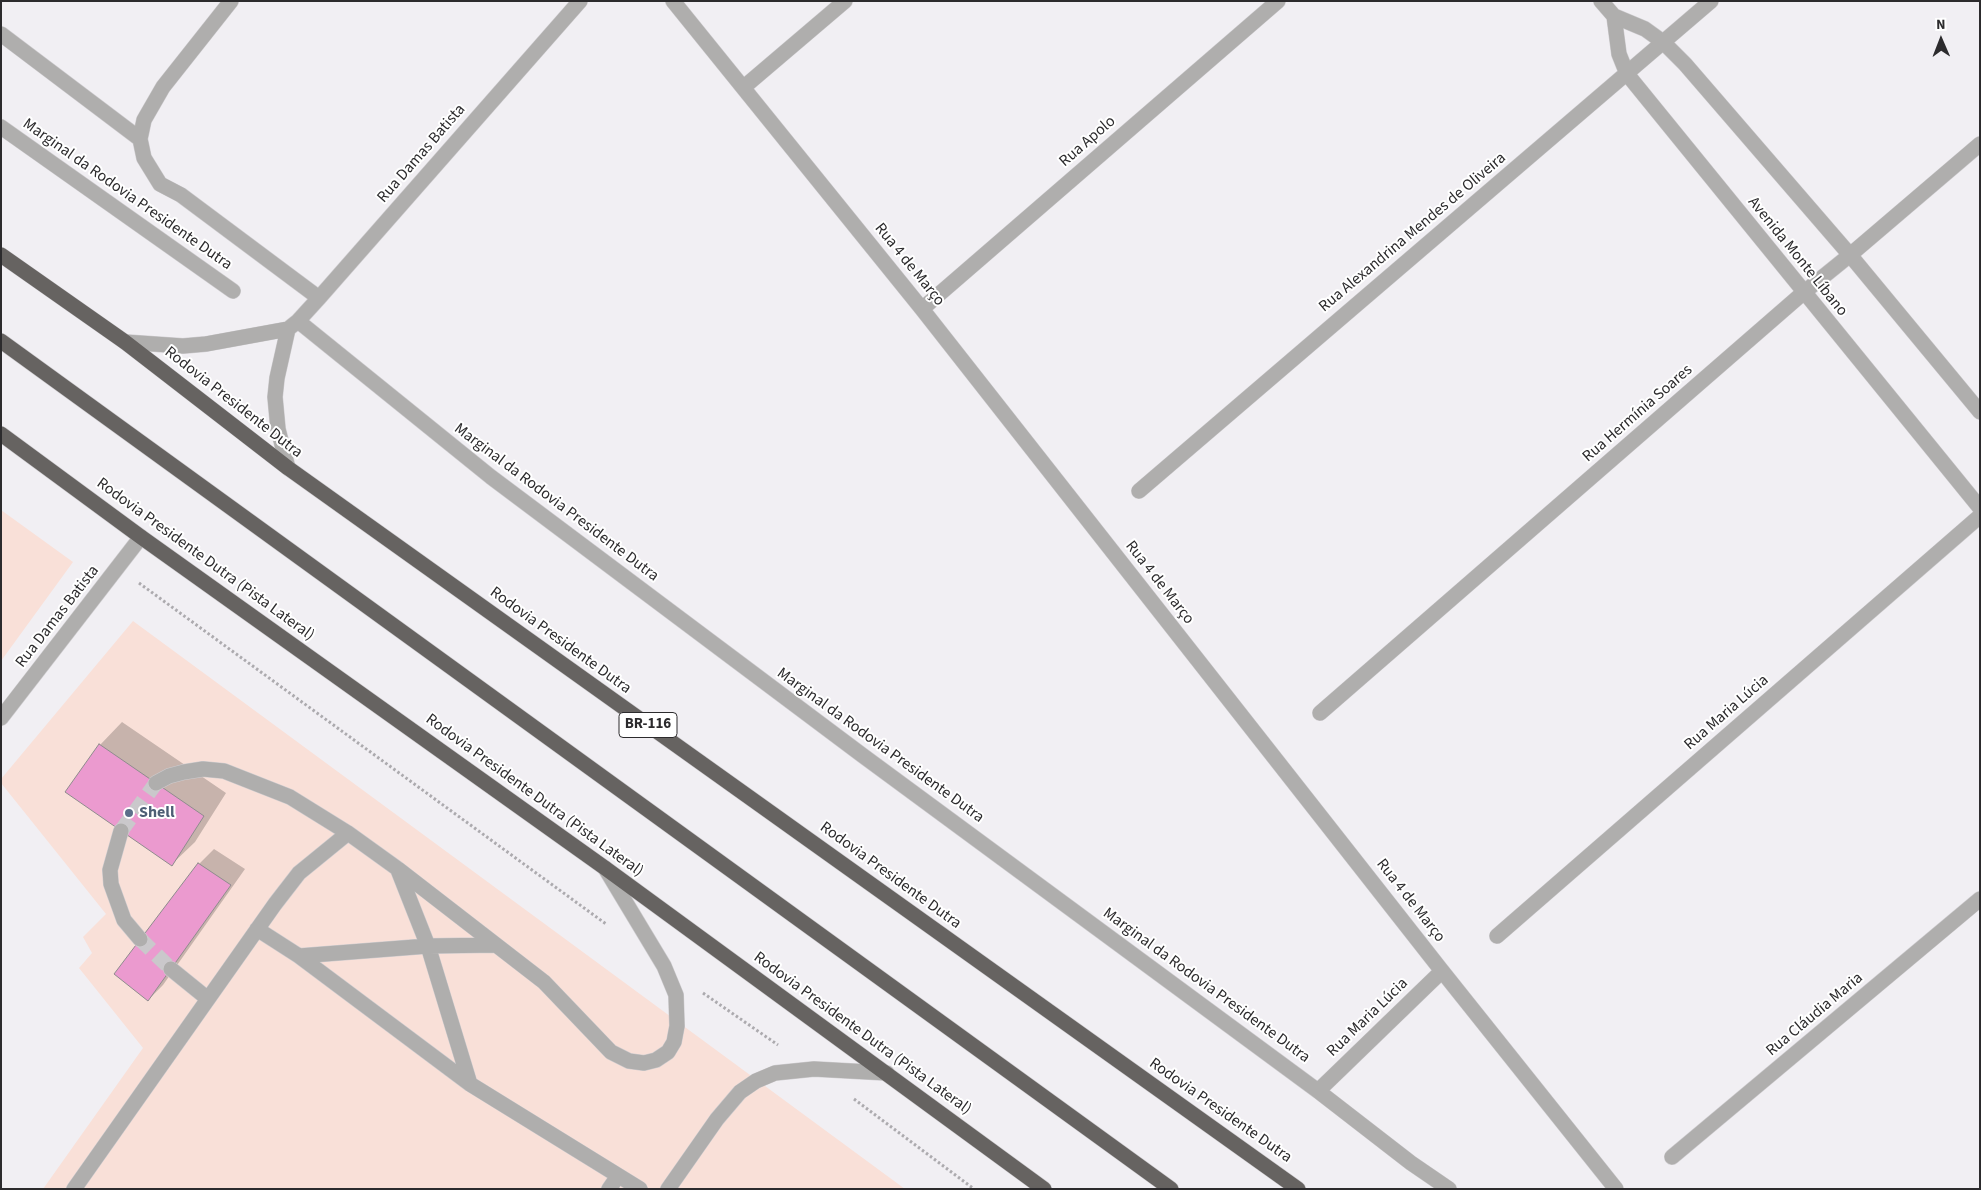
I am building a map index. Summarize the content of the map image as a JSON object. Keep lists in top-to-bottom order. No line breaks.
{"streets":{"highway":["Rodovia Presidente Dutra","Rodovia Presidente Dutra (Pista Lateral)","BR-116"],"street":["Rua Apolo","Rua Damas Batista","Marginal da Rodovia Presidente Dutra","Rua Alexandrina Mendes de Oliveira","Avenida Monte Líbano","Rua 4 de Março","Rua Hermínia Soares","Rua Maria Lúcia","Rua Cláudia Maria"]},"crossings":[["Rua Apolo","Rua 4 de Março"],["Rua Damas Batista","Marginal da Rodovia Presidente Dutra"],["Rua Damas Batista","Rodovia Presidente Dutra"],["Rua Damas Batista","Rodovia Presidente Dutra (Pista Lateral)"],["Marginal da Rodovia Presidente Dutra","Rua Maria Lúcia"],["Rua Alexandrina Mendes de Oliveira","Avenida Monte Líbano"],["Avenida Monte Líbano","Rua Hermínia Soares"],["Rua 4 de Março","Rua Maria Lúcia"]],"places":["Shell"],"north":"top"}
